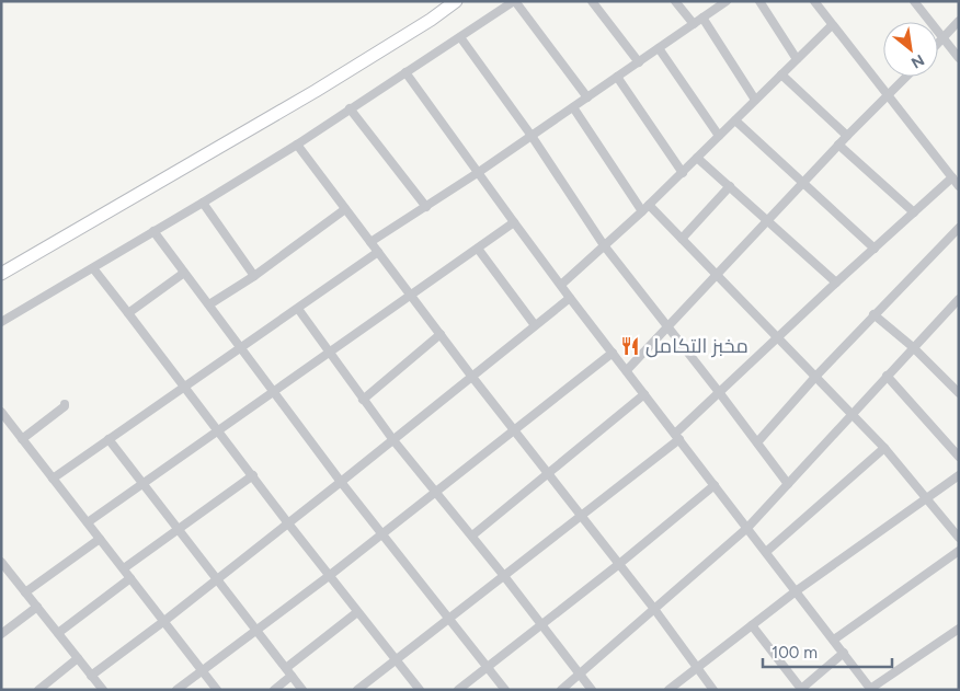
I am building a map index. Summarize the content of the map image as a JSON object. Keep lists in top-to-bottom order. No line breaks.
{"places":{"restaurant":["مخبز التكامل"]},"scale_bar":"100 m","north":"bottom right"}
